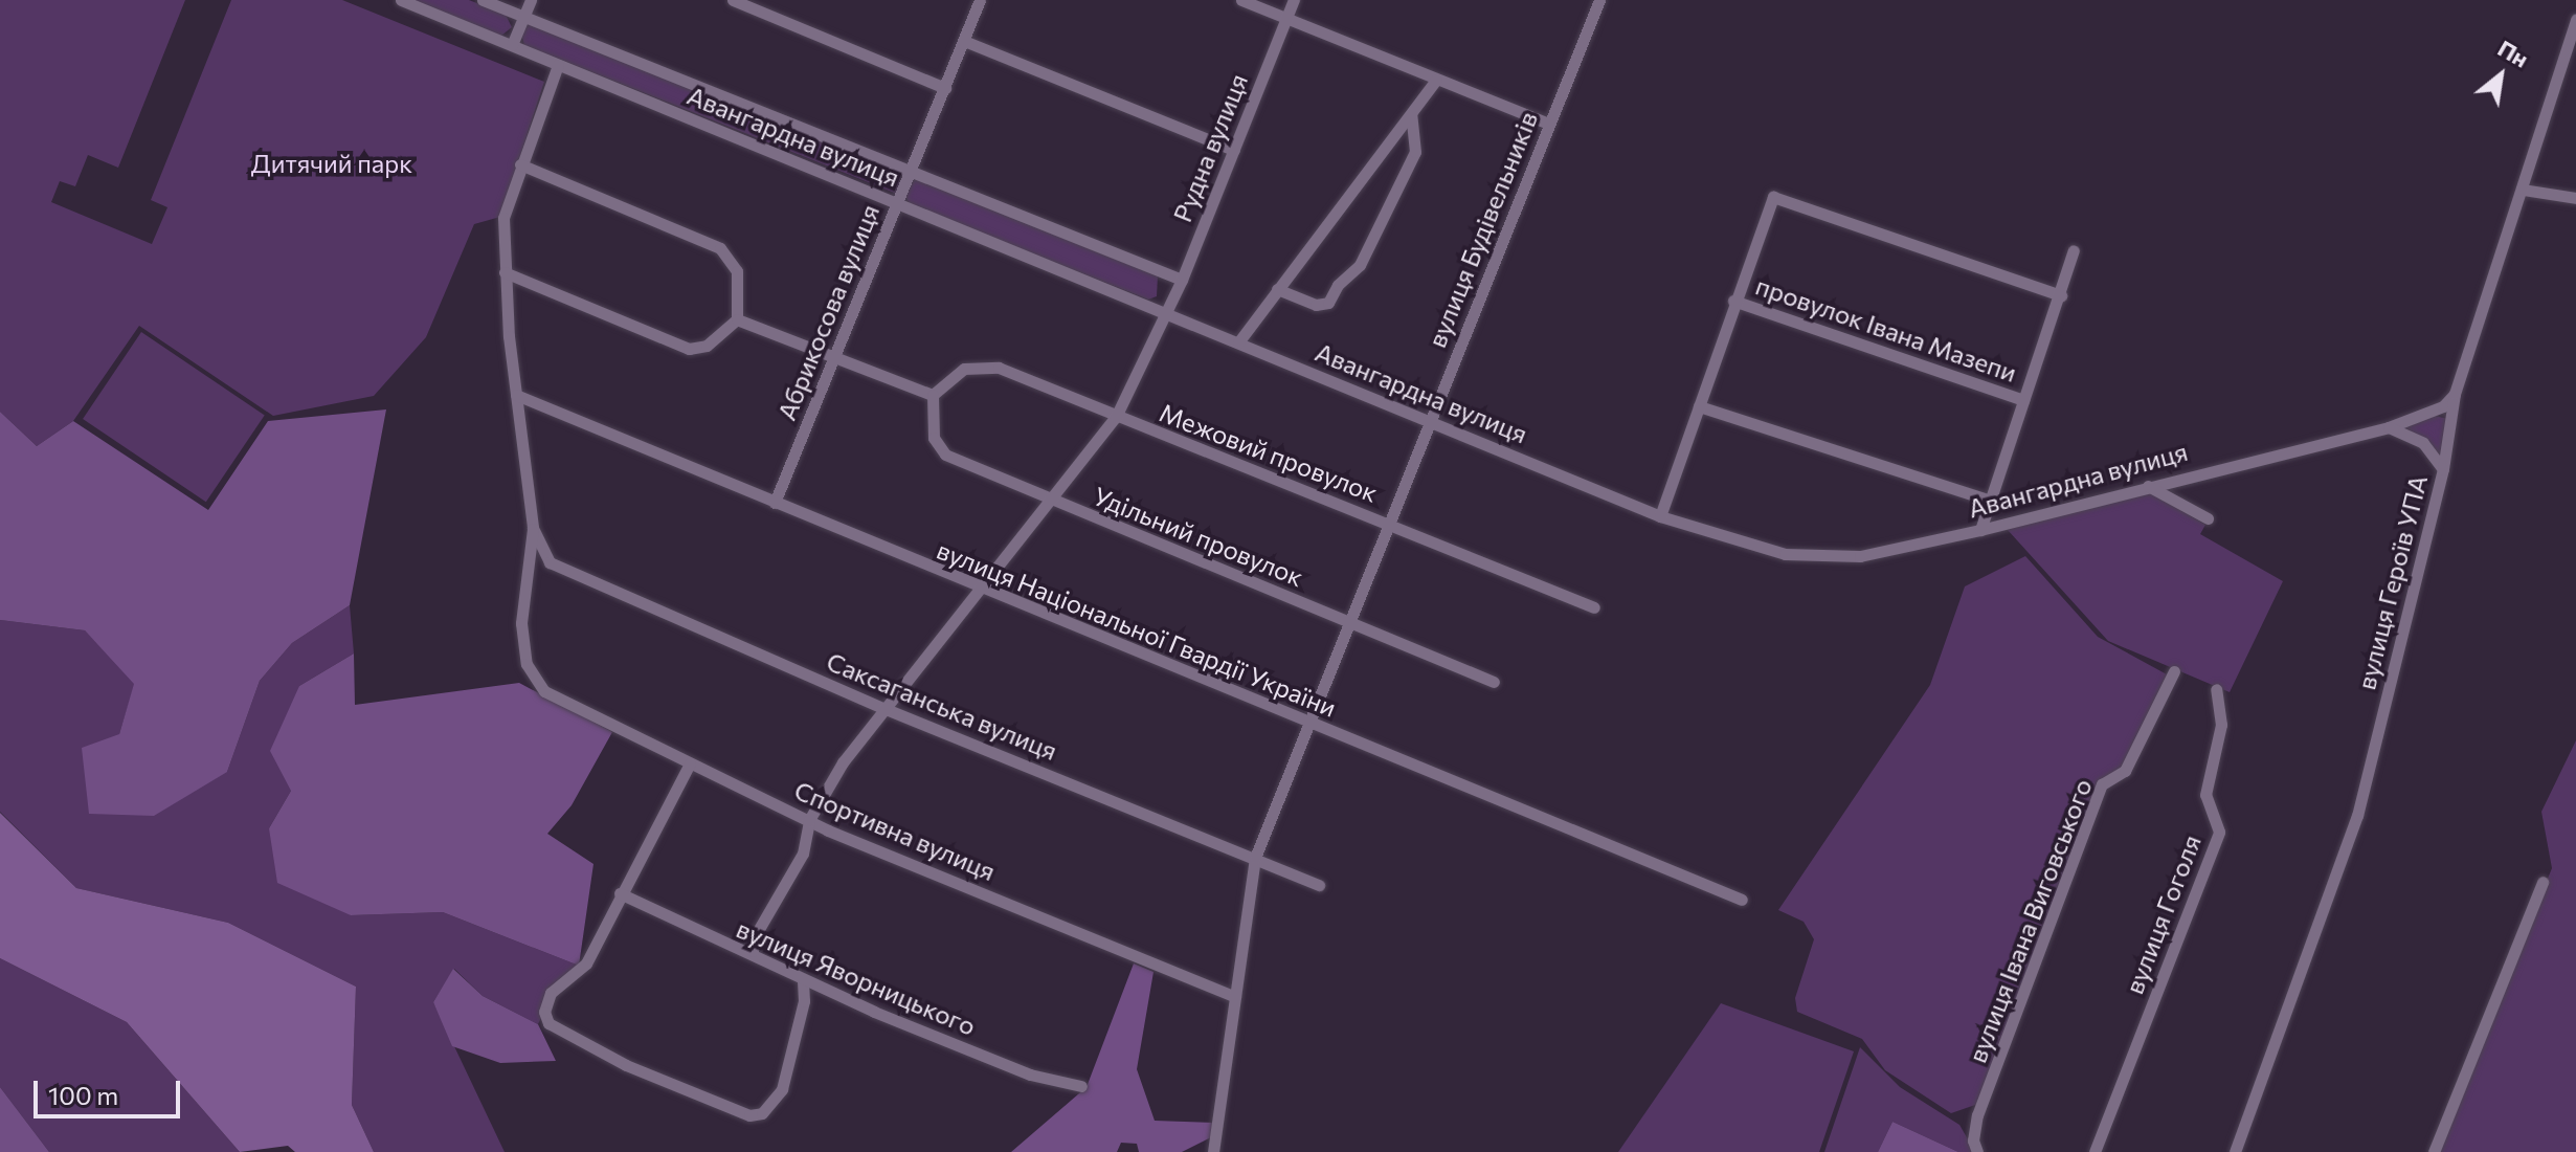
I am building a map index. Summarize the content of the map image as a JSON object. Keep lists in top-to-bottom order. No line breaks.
{"streets":{"street":["Авангардна вулиця","Рудна вулиця","вулиця Будівельників","Абрикосова вулиця","провулок Івана Мазепи","Межовий провулок","Удільний провулок","вулиця Героїв УПА","вулиця Національної Гвардії України","Саксаганська вулиця","Спортивна вулиця","вулиця Гоголя","вулиця Івана Виговського","вулиця Яворницького"]},"crossings":[["Авангардна вулиця","Рудна вулиця"],["Авангардна вулиця","вулиця Будівельників"],["Авангардна вулиця","Абрикосова вулиця"],["Авангардна вулиця","вулиця Героїв УПА"],["Рудна вулиця","Межовий провулок"],["Рудна вулиця","Удільний провулок"],["Рудна вулиця","вулиця Національної Гвардії України"],["Рудна вулиця","Саксаганська вулиця"],["Рудна вулиця","Спортивна вулиця"],["Рудна вулиця","вулиця Яворницького"],["вулиця Будівельників","Межовий провулок"],["вулиця Будівельників","Удільний провулок"],["вулиця Будівельників","вулиця Національної Гвардії України"],["вулиця Будівельників","Саксаганська вулиця"],["вулиця Будівельників","Спортивна вулиця"],["Абрикосова вулиця","вулиця Національної Гвардії України"],["Межовий провулок","Удільний провулок"],["Саксаганська вулиця","Спортивна вулиця"]],"parks":["Дитячий парк"],"scale_bar":"100 m","north":"top right"}
